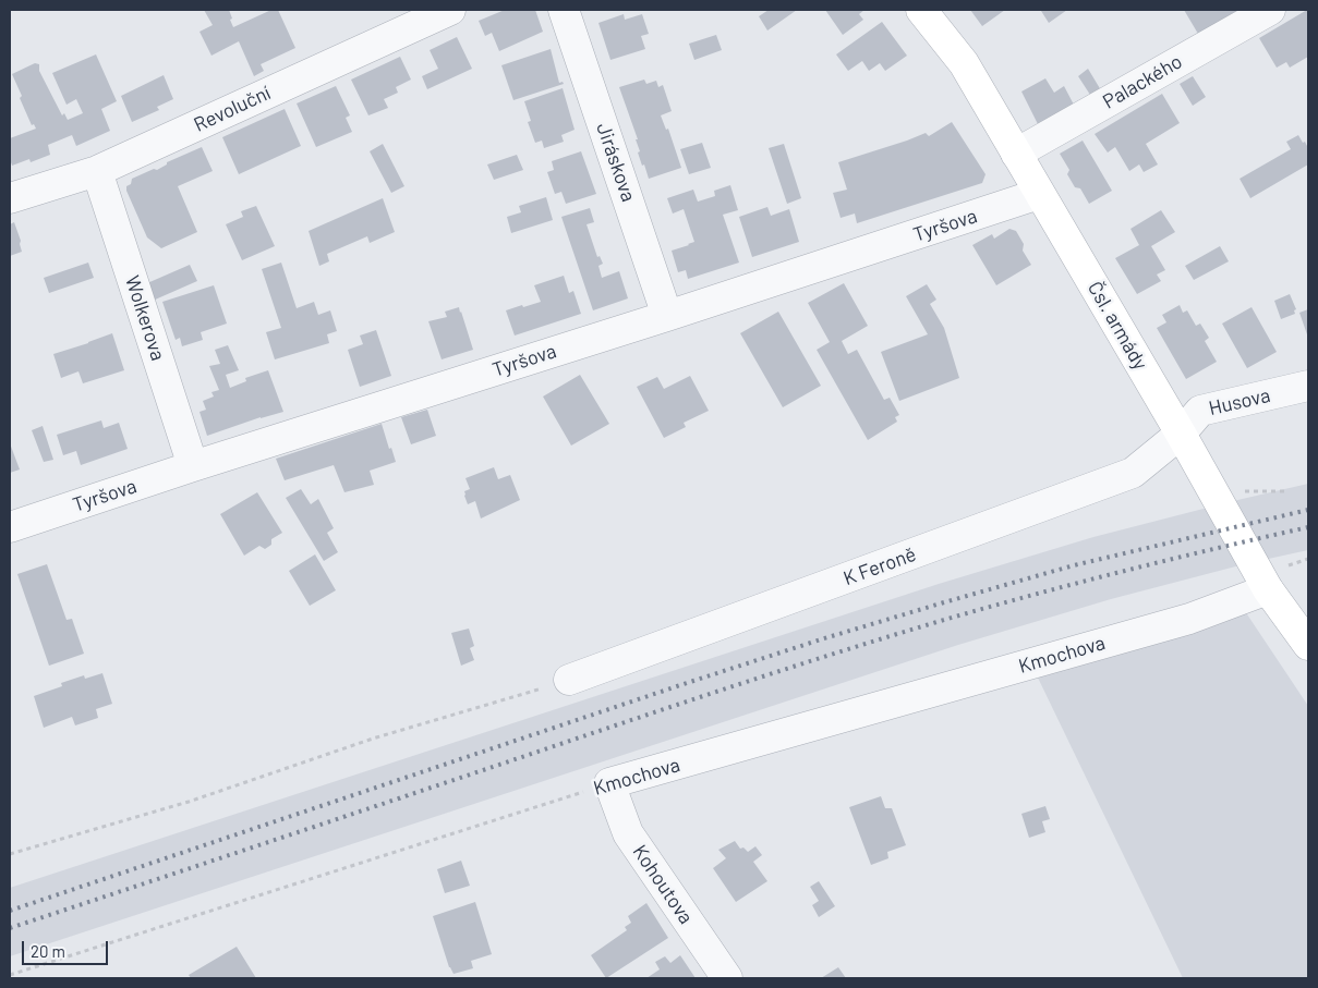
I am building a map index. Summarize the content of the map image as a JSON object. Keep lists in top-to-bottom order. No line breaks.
{"streets":{"street":["Palackého","Revoluční","Jiráskova","Tyršova","Wolkerova","Čsl. armády","Husova","K Feroně","Kmochova","Kohoutova"]},"crossings":[["Palackého","Čsl. armády"],["Revoluční","Wolkerova"],["Jiráskova","Tyršova"],["Tyršova","Wolkerova"],["Tyršova","Čsl. armády"],["Čsl. armády","Husova"],["Čsl. armády","K Feroně"],["Čsl. armády","Kmochova"],["Husova","K Feroně"],["Kmochova","Kohoutova"]],"scale_bar":"20 m"}
